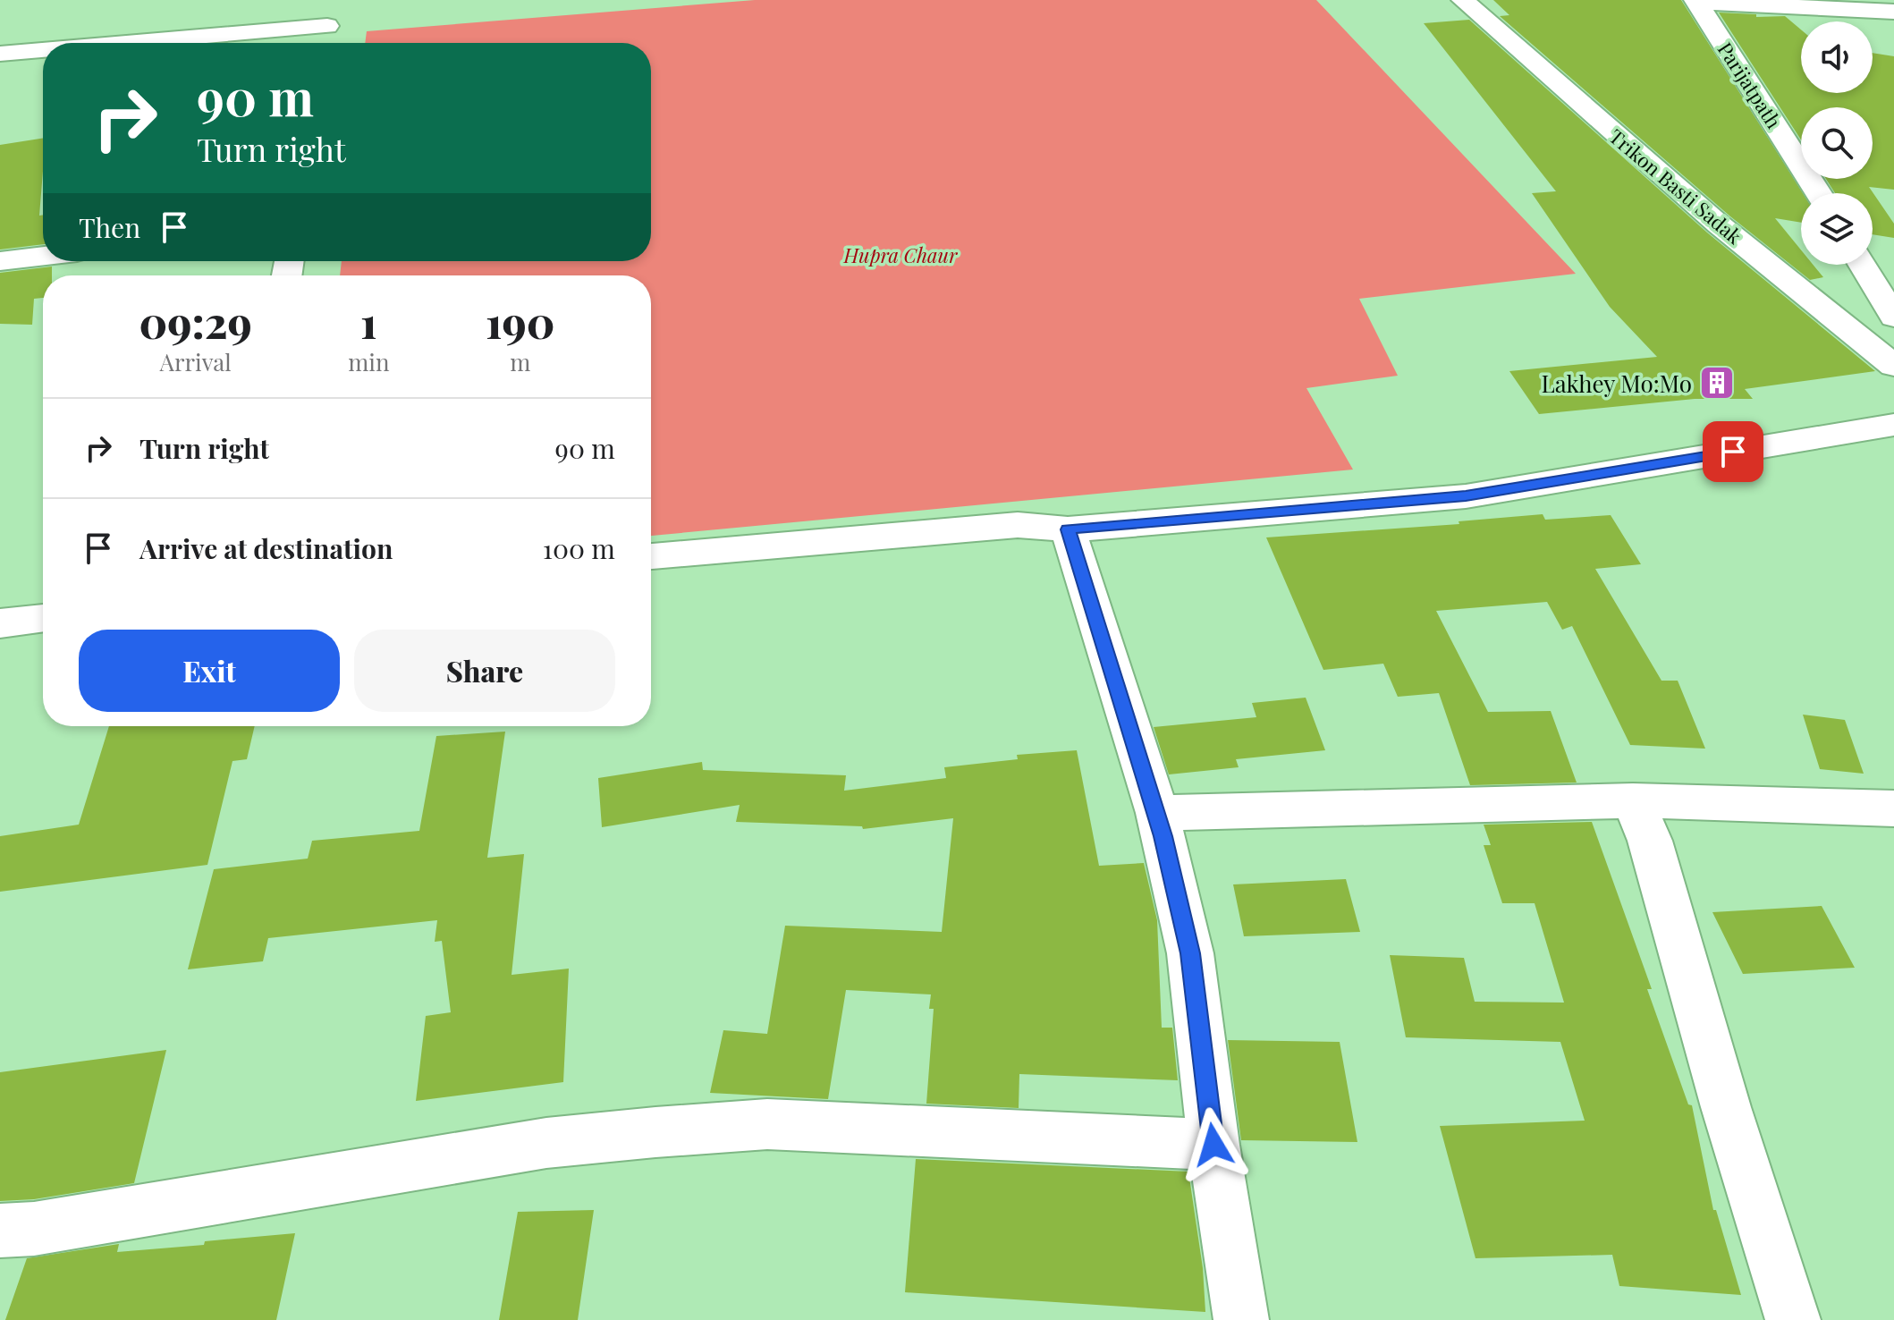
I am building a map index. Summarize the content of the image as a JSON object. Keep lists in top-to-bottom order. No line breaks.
{"streets":{"street":["Parijatpath","Trikon Basti Sadak"]},"parks":["Hupra Chaur"],"places":{"building":["Lakhey Mo:Mo"]},"page":{"turn":["90 m","Turn right"],"then":"Then","eta":["09:29","Arrival","1","min","190","m"],"list":[{"name":"Turn right","value":"90 m"},{"name":"Arrive at destination","value":"100 m"}],"buttons":["Exit","Share"]}}
